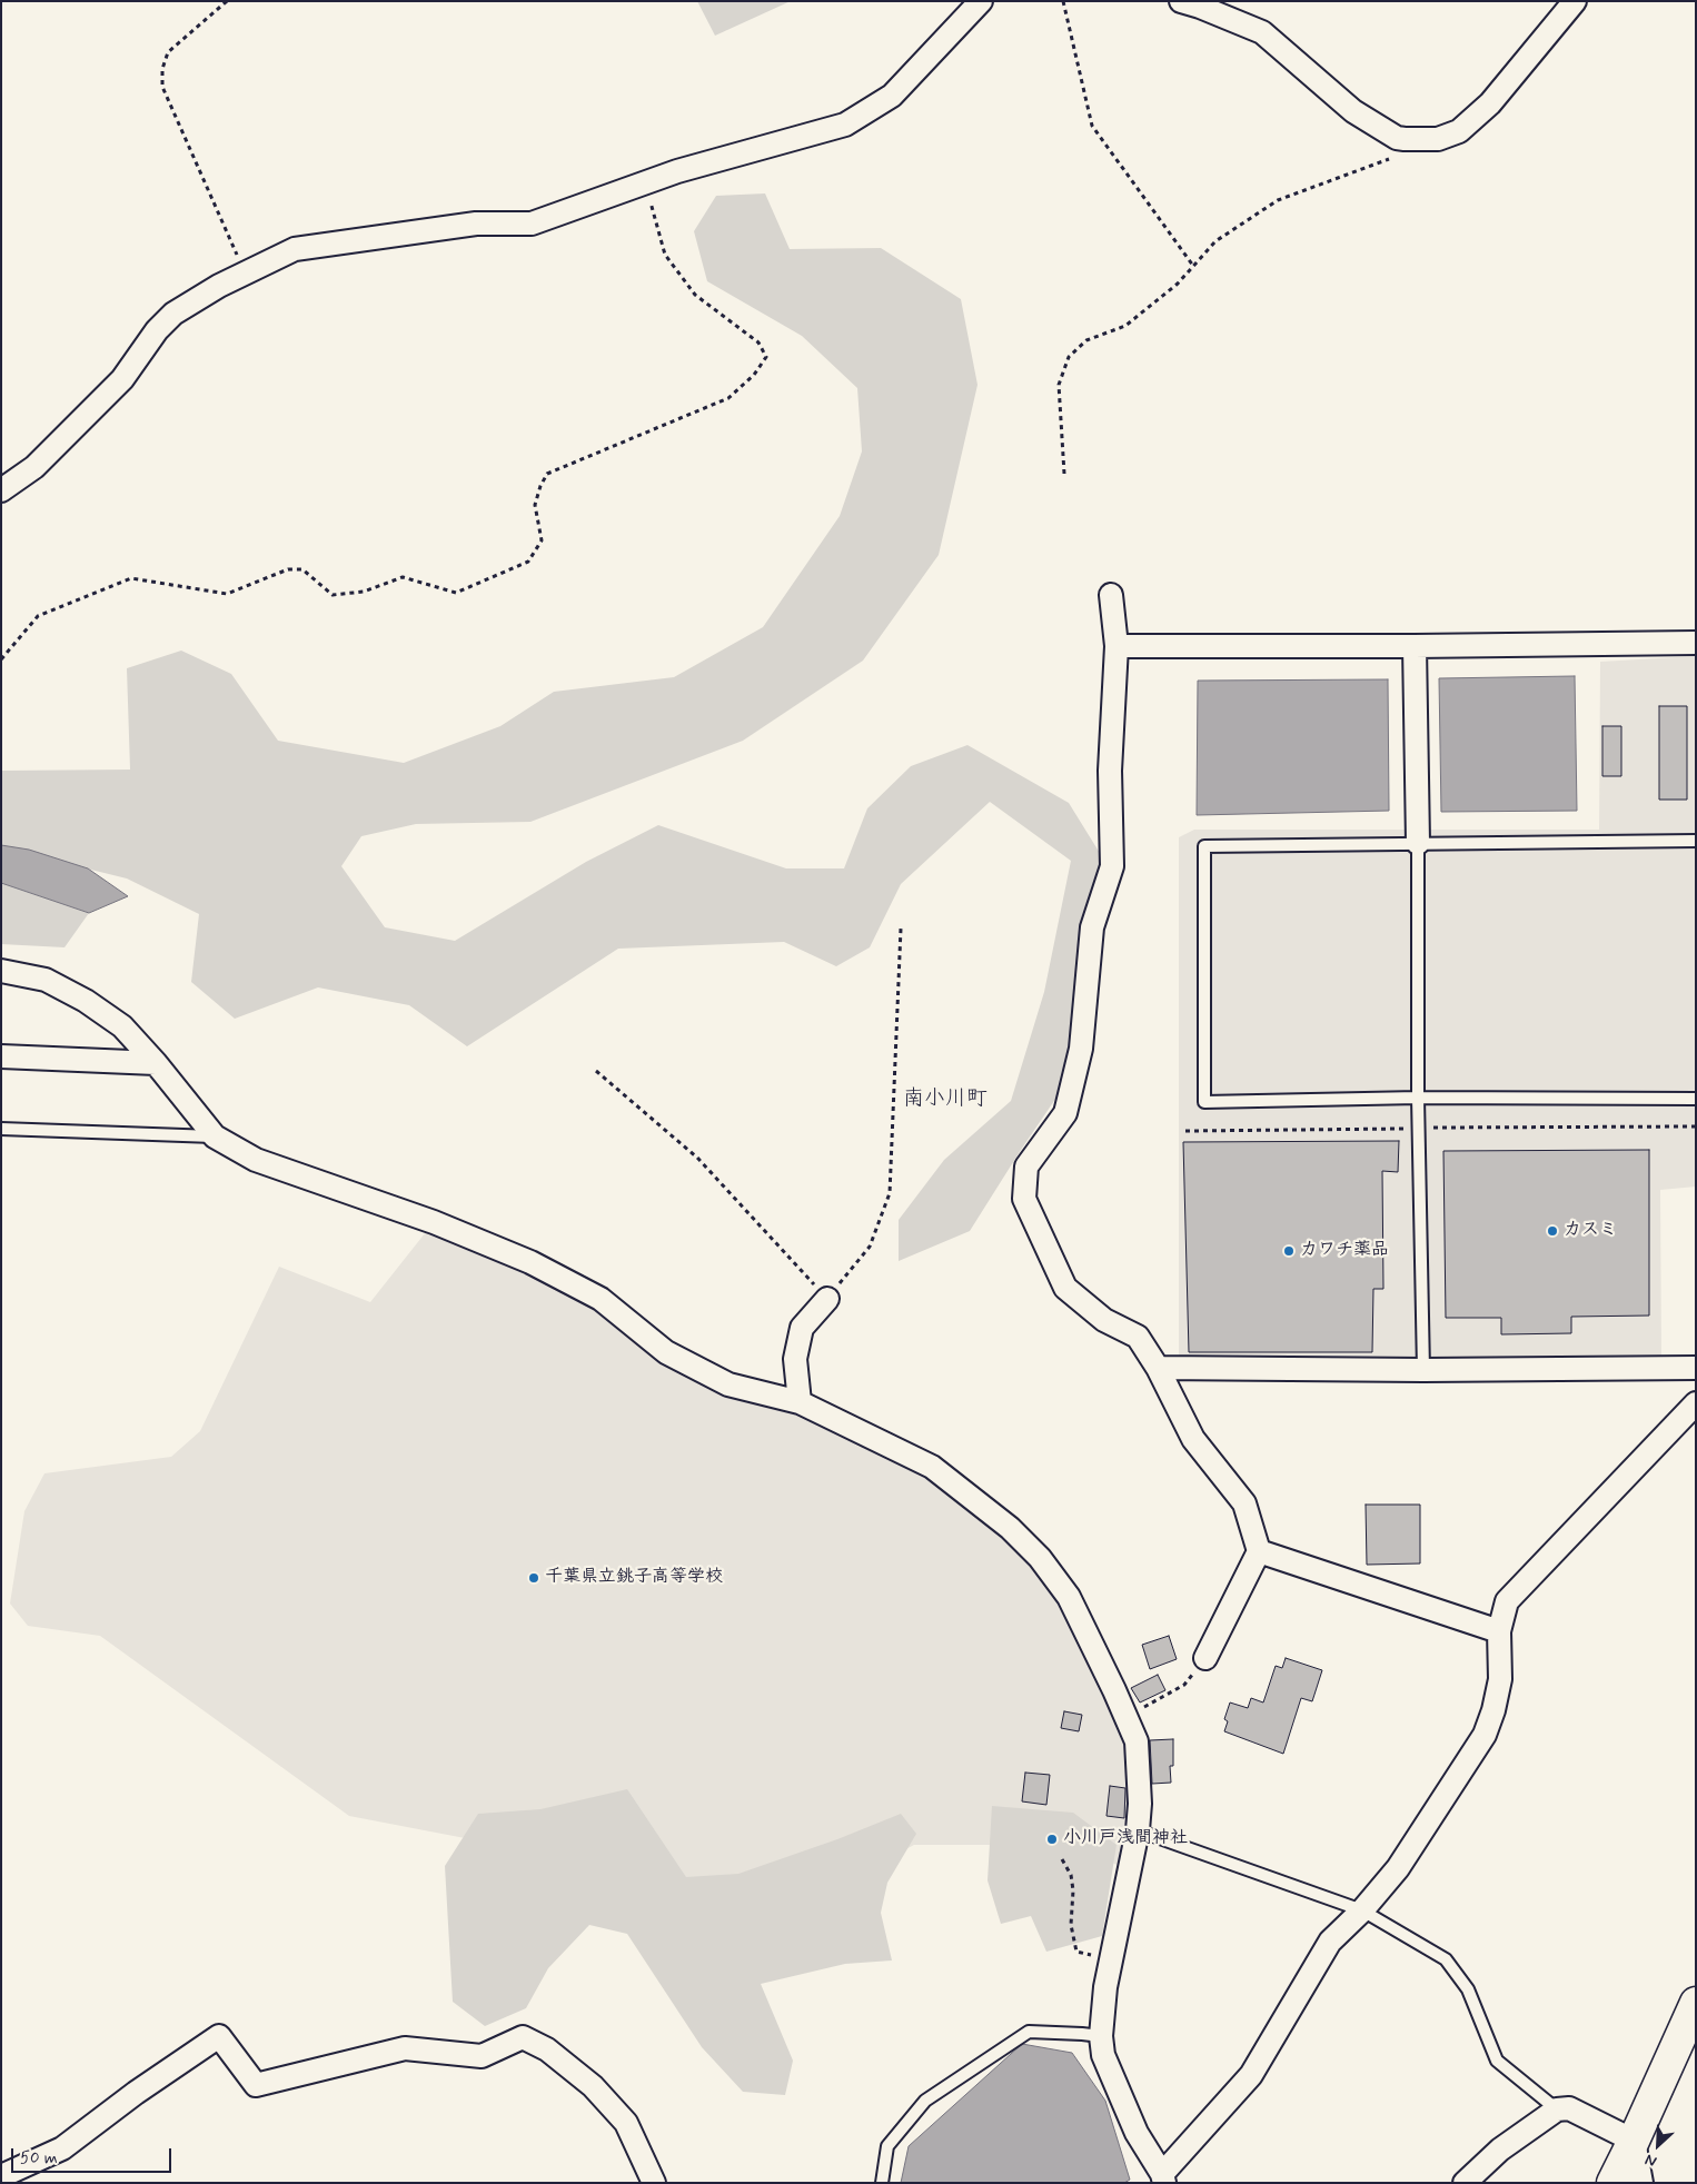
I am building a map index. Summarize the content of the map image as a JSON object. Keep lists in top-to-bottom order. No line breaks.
{"districts":["南小川町"],"places":["カスミ","カワチ薬品","千葉県立銚子高等学校","小川戸浅間神社"],"scale_bar":"50 m","north":"bottom left"}
